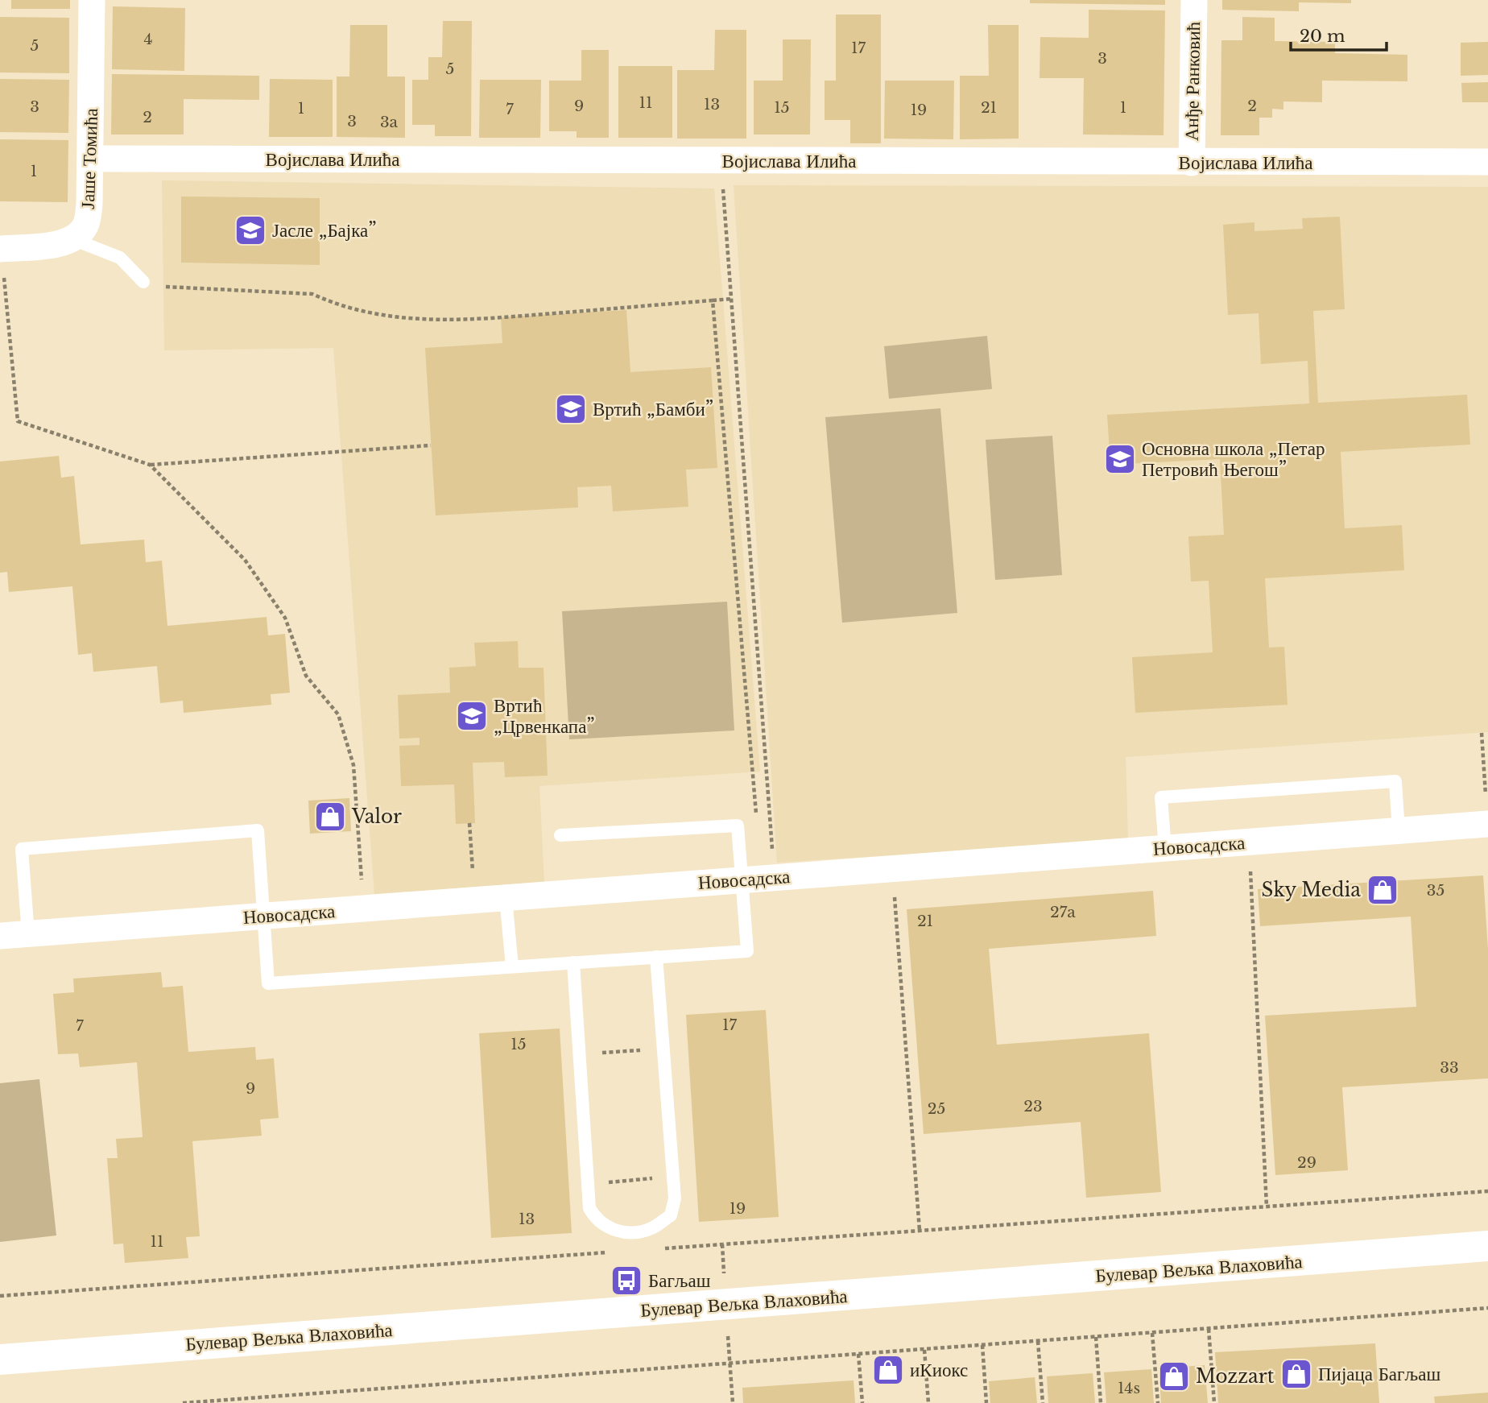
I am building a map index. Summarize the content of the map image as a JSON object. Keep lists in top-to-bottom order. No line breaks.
{"streets":{"main road":["Булевар Вељка Влаховића"],"street":["Анђе Ранковић","Јаше Томића","Војислава Илића","Новосадска"]},"crossings":[["Анђе Ранковић","Војислава Илића"],["Јаше Томића","Војислава Илића"]],"places":{"school or university":["Јасле „Бајка”","Вртић „Бамби”","Основна школа „Петар Петровић Његош”","Вртић „Црвенкапа”"],"shop":["Valor","Sky Media","иКиокс","Пијаца Багљаш","Mozzart"],"bus stop":["Багљаш"]},"house_numbers":["4","5","17","3","5","11","13","9","2","3","15","21","1","1","7","19","2","3","3a","1","35","27a","21","17","7","15","33","9","23","25","29","19","13","11","14s"],"scale_bar":"20 m"}
